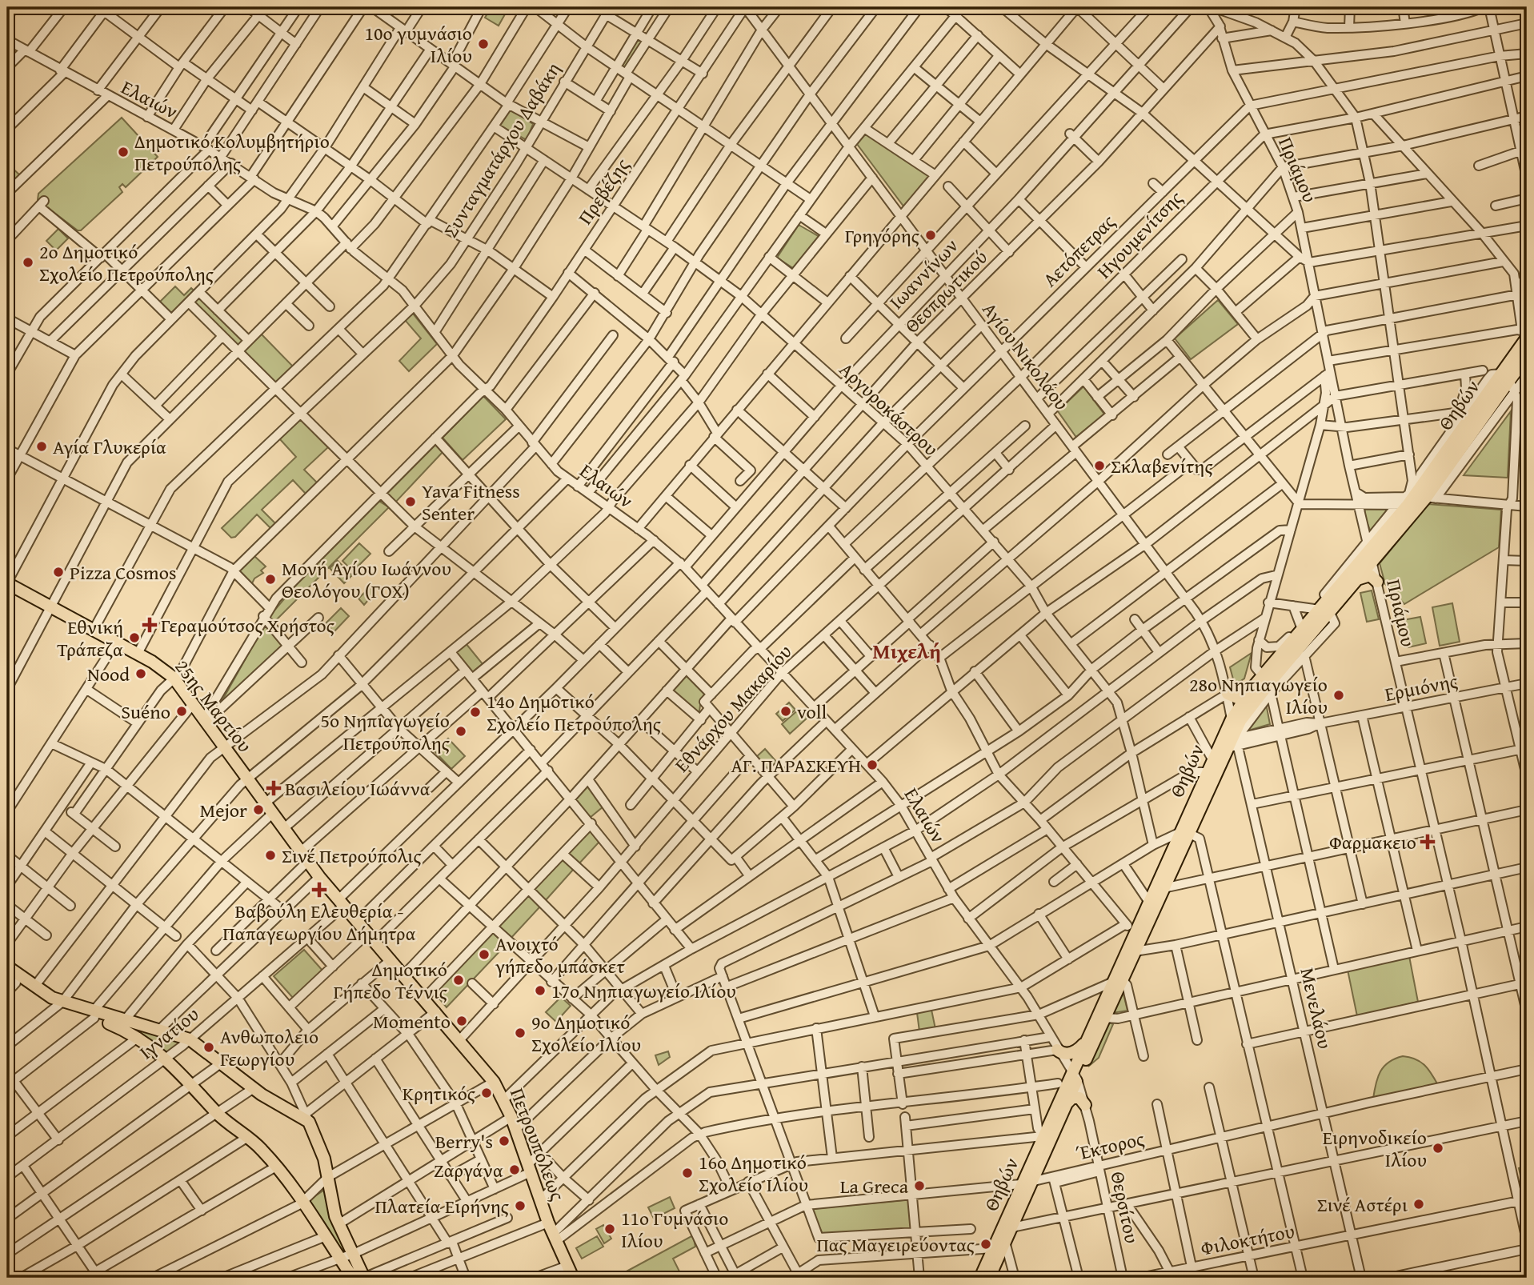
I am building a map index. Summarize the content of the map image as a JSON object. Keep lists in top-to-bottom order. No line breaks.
{"streets":{"main road":["Θηβών","25ης Μαρτίου","Πετρουπόλεως"],"street":["Ελαιών","Συνταγματάρχου Δαβάκη","Πριάμου","Πρεβέζης","Ηγουμενίτσης","Αετόπετρας","Ιωαννίνων","Θεσπρωτικού","Αγίου Νικολάου","Αργυροκάστρου","Ερμιόνης","Εθνάρχου Μακαρίου","Μενελάου","Ιγνατίου","Έκτορος","Θερσίτου","Φιλοκτήτου"]},"crossings":[["Ελαιών","Συνταγματάρχου Δαβάκη"],["Ελαιών","Πρεβέζης"],["Ελαιών","Αετόπετρας"],["Ελαιών","Ιωαννίνων"],["Ελαιών","Θεσπρωτικού"],["Ελαιών","Θηβών"],["Ελαιών","Εθνάρχου Μακαρίου"],["Ελαιών","Θερσίτου"],["Συνταγματάρχου Δαβάκη","Αργυροκάστρου"],["Συνταγματάρχου Δαβάκη","25ης Μαρτίου"],["Πριάμου","Ηγουμενίτσης"],["Πριάμου","Αετόπετρας"],["Πριάμου","Θεσπρωτικού"],["Πριάμου","Θηβών"],["Πριάμου","Ερμιόνης"],["Πριάμου","Έκτορος"],["Πριάμου","Φιλοκτήτου"],["Πρεβέζης","Αγίου Νικολάου"],["Πρεβέζης","Αργυροκάστρου"],["Πρεβέζης","25ης Μαρτίου"],["Ηγουμενίτσης","Αγίου Νικολάου"],["Ηγουμενίτσης","Αργυροκάστρου"],["Αετόπετρας","Αγίου Νικολάου"],["Αετόπετρας","Αργυροκάστρου"],["Αετόπετρας","Πετρουπόλεως"],["Ιωαννίνων","Αγίου Νικολάου"],["Ιωαννίνων","Αργυροκάστρου"],["Ιωαννίνων","Ιγνατίου"],["Θεσπρωτικού","Αγίου Νικολάου"],["Θεσπρωτικού","Αργυροκάστρου"],["Αγίου Νικολάου","Θηβών"],["Αγίου Νικολάου","Εθνάρχου Μακαρίου"],["Θηβών","Ερμιόνης"],["Θηβών","Μενελάου"],["Θηβών","Έκτορος"],["Θηβών","Θερσίτου"],["Αργυροκάστρου","Εθνάρχου Μακαρίου"],["Ερμιόνης","Μενελάου"],["25ης Μαρτίου","Ιγνατίου"],["25ης Μαρτίου","Πετρουπόλεως"],["Εθνάρχου Μακαρίου","Πετρουπόλεως"],["Μενελάου","Έκτορος"],["Μενελάου","Φιλοκτήτου"],["Ιγνατίου","Πετρουπόλεως"],["Έκτορος","Θερσίτου"]],"districts":["Μιχελή"],"places":{"other":["10ο γυμνάσιο Ιλίου","Δημοτικό Κολυμβητήριο Πετρούπολης","Γρηγόρης","2ο Δημοτικό Σχολείο Πετρούπολης","Αγία Γλυκερία","Σκλαβενίτης","Yava Fitness Senter","Pizza Cosmos","Μονή Αγίου Ιωάννου Θεολόγου (ΓΟΧ)","Εθνική Τράπεζα","Nood","28ο Νηπιαγωγείο Ιλίου","Suéno","voll","14ο Δημοτικό Σχολείο Πετρούπολης","5ο Νηπιαγωγείο Πετρούπολης","ΑΓ. ΠΑΡΑΣΚΕΥΗ","Mejor","Σινέ Πετρούπολις","Ανοιχτό γήπεδο μπάσκετ","Δημοτικό Γήπεδο Τέννις","17ο Νηπιαγωγείο Ιλίου","Momento","9ο Δημοτικό Σχολείο Ιλίου","Ανθωπολειο Γεωργίου","Κρητικός","Berry's","Ειρηνοδικείο Ιλίου","Ζαργάνα","16ο Δημοτικό Σχολείο Ιλίου","La Greca","Σινέ Αστέρι","Πλατεία Ειρήνης","11ο Γυμνάσιο Ιλίου","Πας Μαγειρεύοντας"],"health":["Γεραμούτσος Χρήστος","Βασιλείου Ιωάννα","Φαρμακειο","Βαβούλη Ελευθερία - Παπαγεωργίου Δήμητρα"]}}
